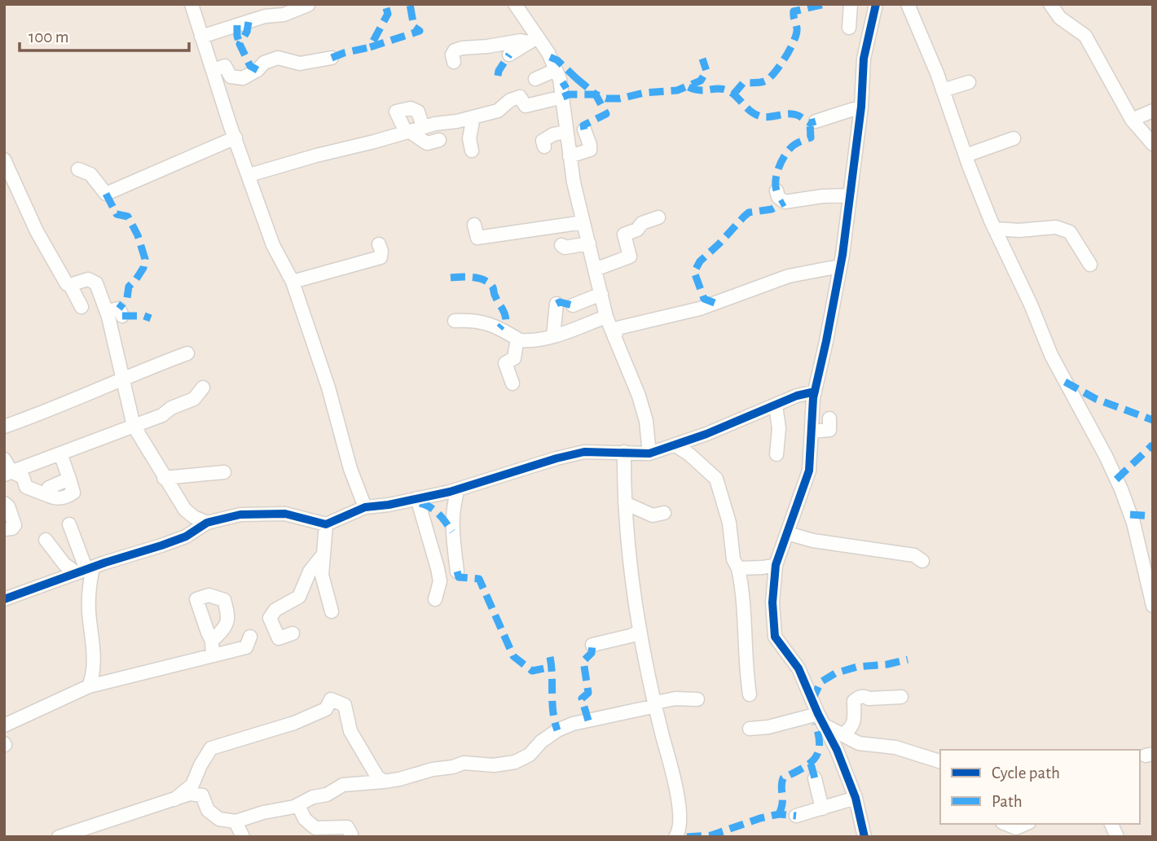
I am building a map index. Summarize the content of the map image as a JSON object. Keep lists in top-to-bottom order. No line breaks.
{"legend":["Cycle path","Path"],"scale_bar":"100 m"}
